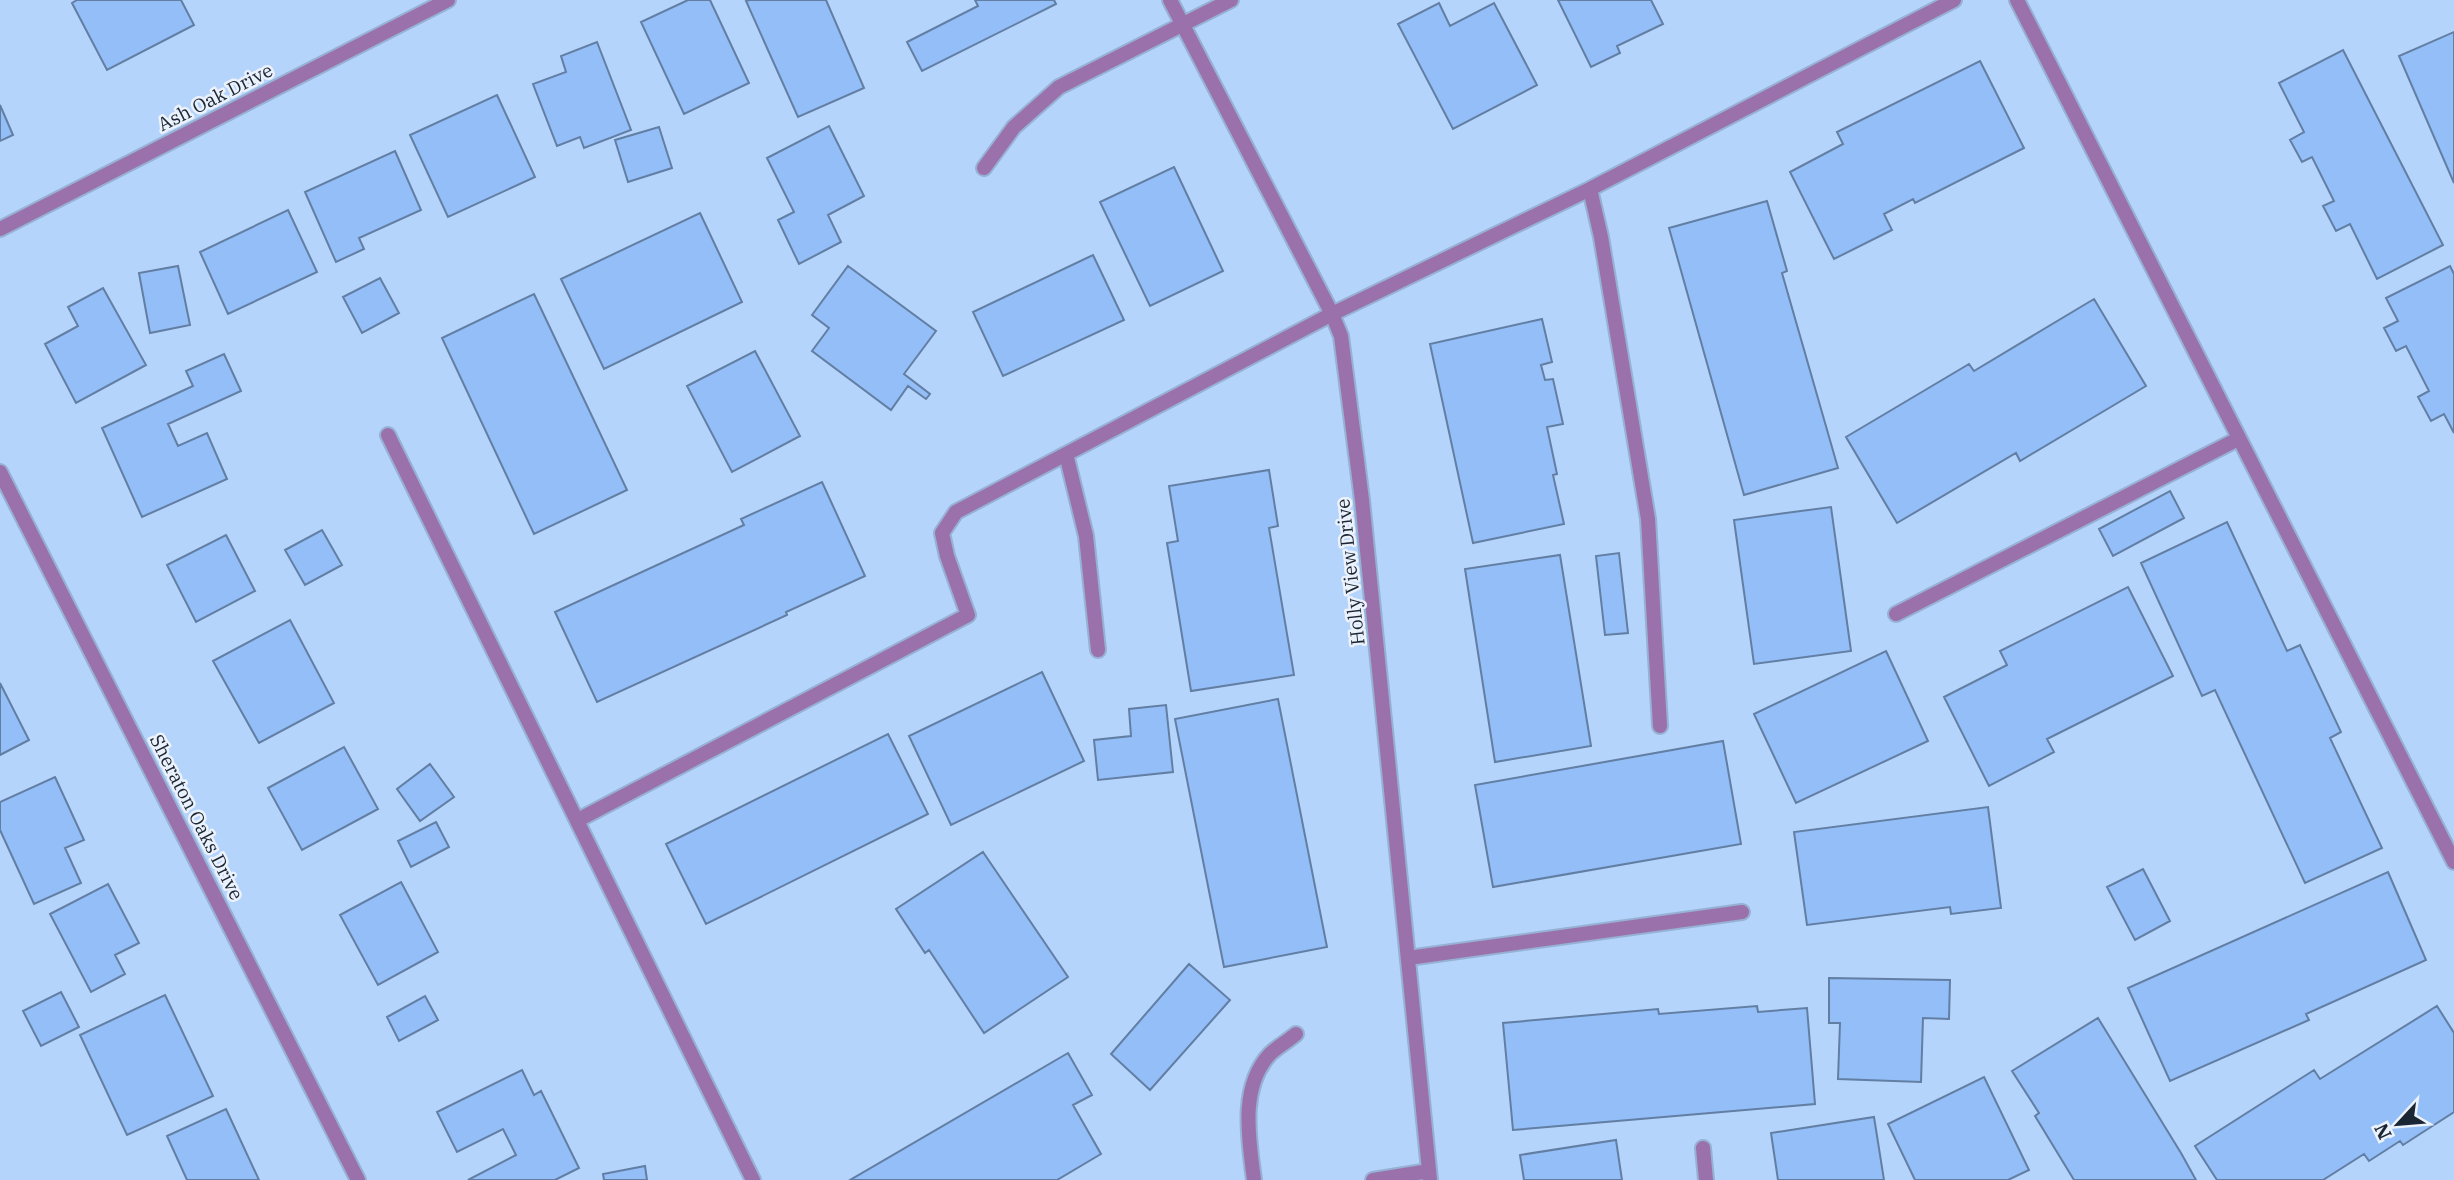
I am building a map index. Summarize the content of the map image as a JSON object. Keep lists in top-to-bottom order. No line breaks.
{"streets":{"street":["Ash Oak Drive","Holly View Drive","Sheraton Oaks Drive"]},"north":"bottom left"}
